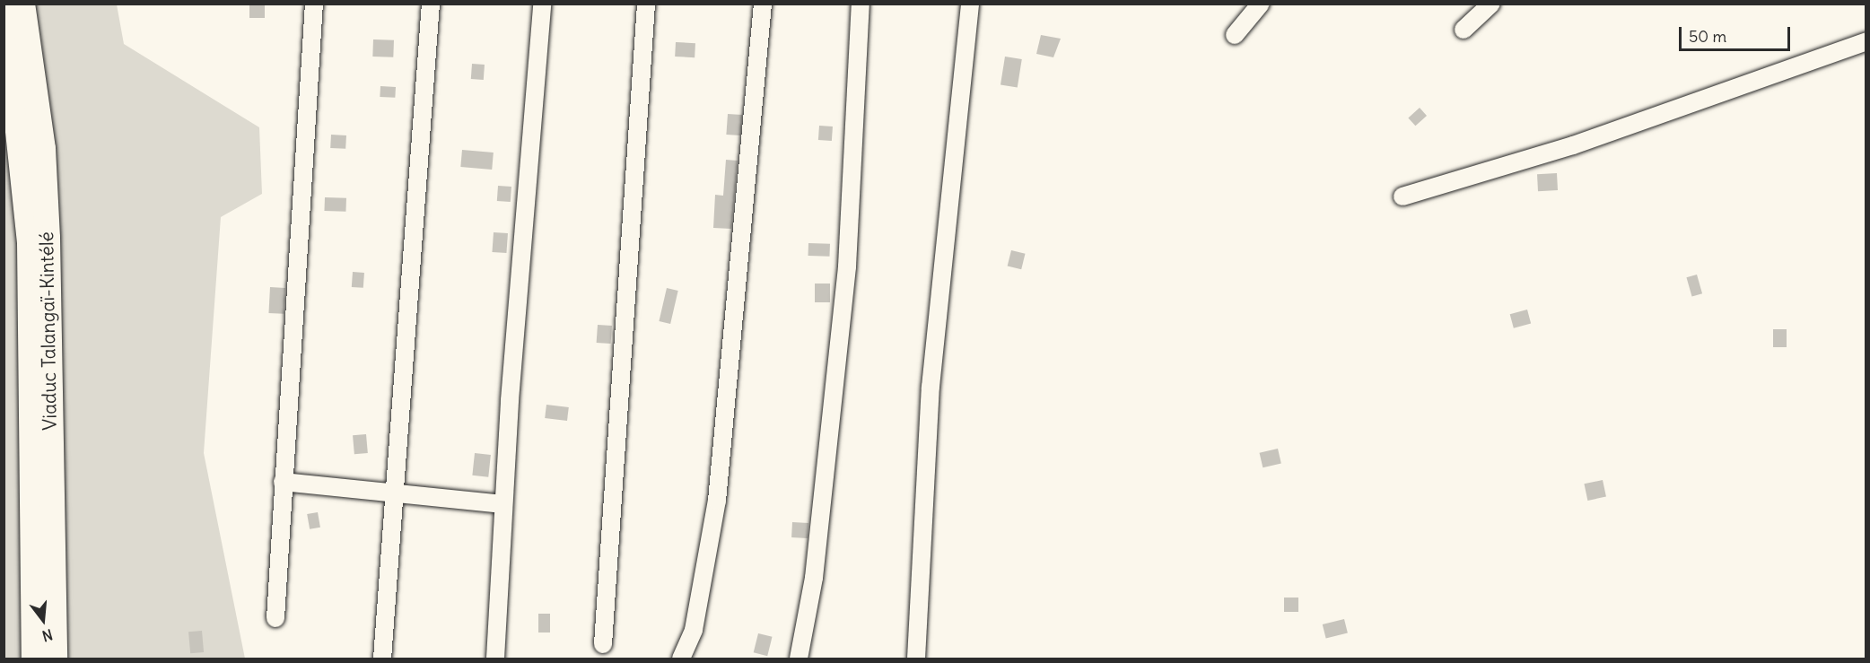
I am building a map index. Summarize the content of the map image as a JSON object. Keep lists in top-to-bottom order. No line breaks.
{"streets":{"highway":["Viaduc Talangaï-Kintélé"]},"scale_bar":"50 m","north":"bottom"}
